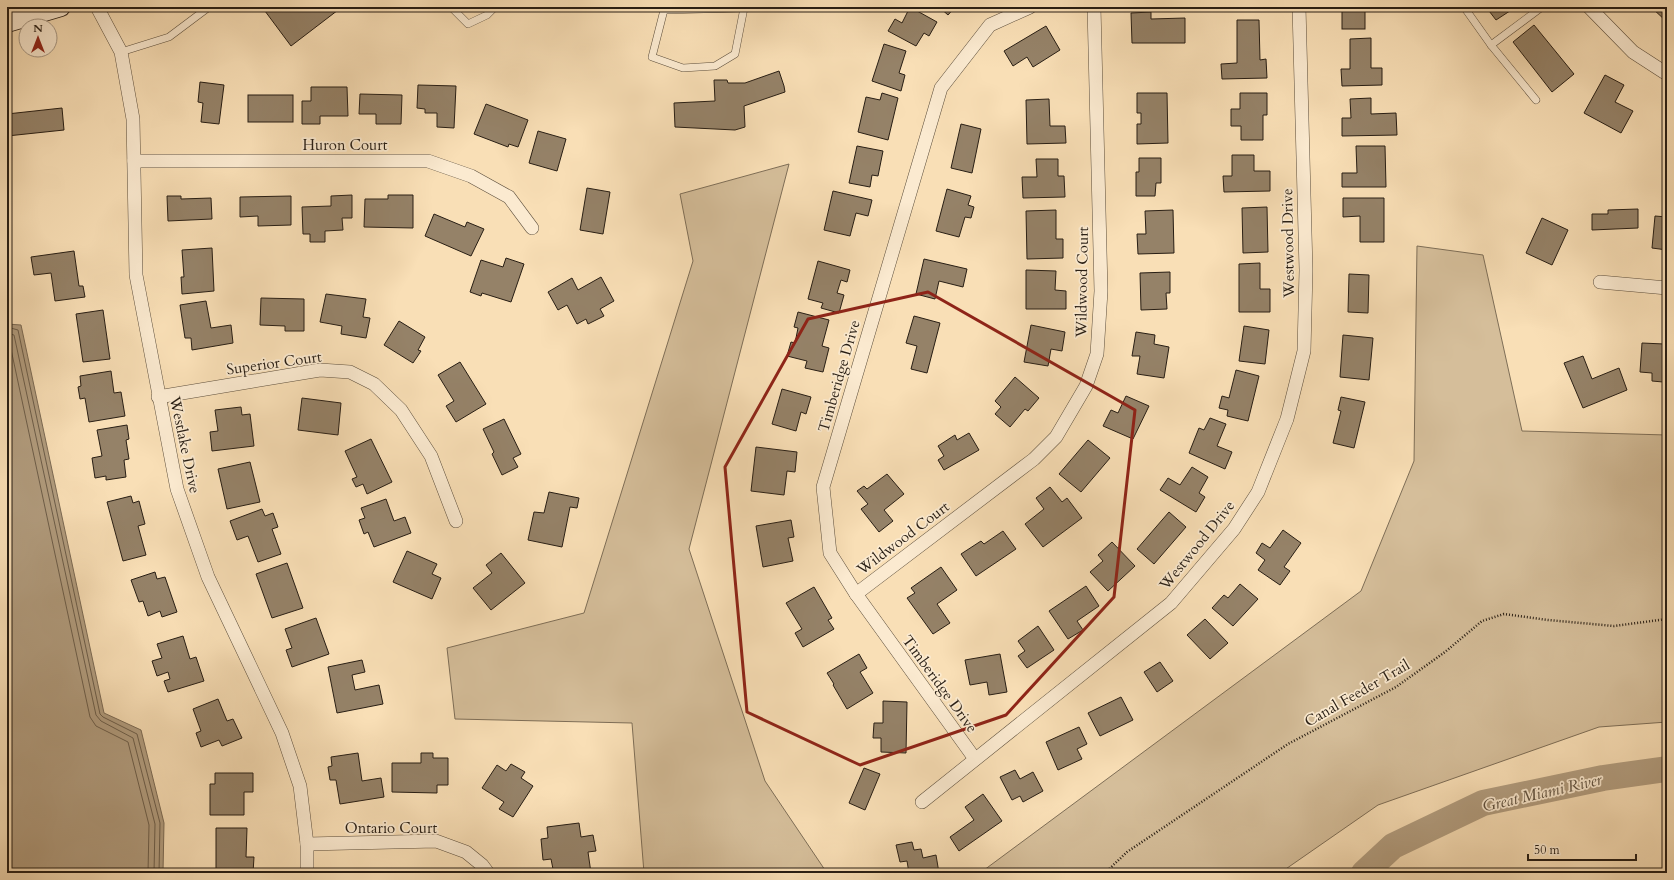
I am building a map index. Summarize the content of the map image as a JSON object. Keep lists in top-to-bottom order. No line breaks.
{"streets":{"street":["Huron Court","Westwood Drive","Wildwood Court","Superior Court","Timberidge Drive","Westlake Drive","Ontario Court"],"path":["Canal Feeder Trail"]},"crossings":[["Huron Court","Westlake Drive"],["Westwood Drive","Timberidge Drive"],["Wildwood Court","Timberidge Drive"],["Superior Court","Westlake Drive"],["Westlake Drive","Ontario Court"]],"water":["Great Miami River"],"scale_bar":"50 m","north":"top"}
